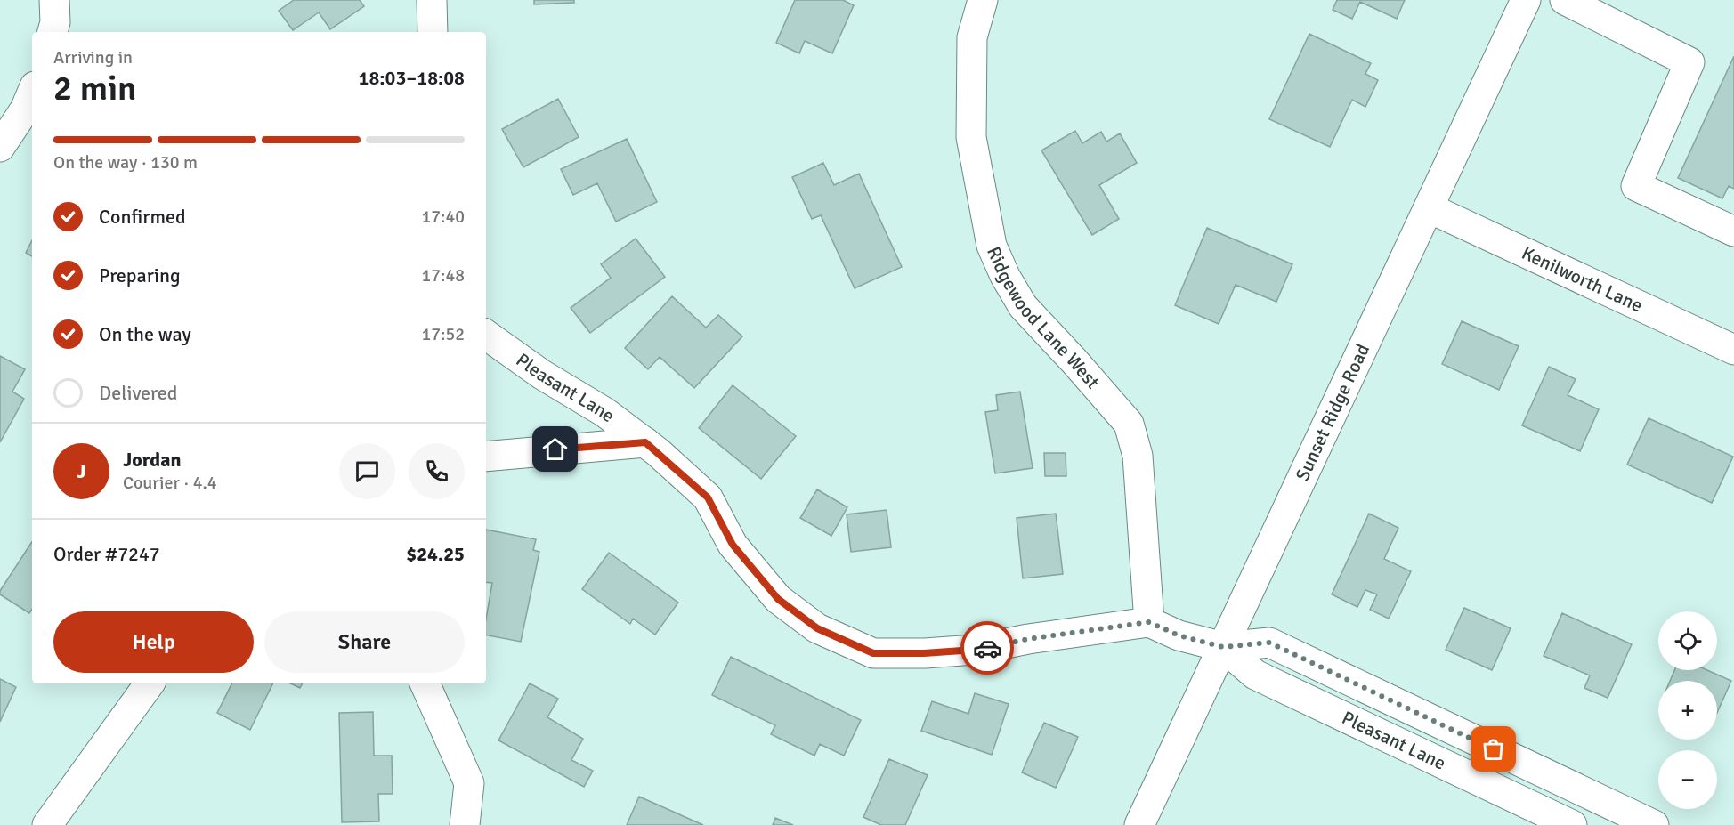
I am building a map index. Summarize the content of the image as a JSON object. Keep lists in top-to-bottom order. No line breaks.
{"streets":{"street":["Kenilworth Lane","Ridgewood Lane West","Pleasant Lane","Sunset Ridge Road"]},"crossings":[["Kenilworth Lane","Sunset Ridge Road"],["Ridgewood Lane West","Pleasant Lane"],["Pleasant Lane","Sunset Ridge Road"]],"page":{"heading":["2 min","Arriving in","18:03–18:08"],"panel":["Jordan","Courier · 4.4","Order #7247","$24.25"],"bar":"On the way · 130 m","list":[["Confirmed","17:40"],["Preparing","17:48"],["On the way","17:52"],"Delivered"],"round":"J","buttons":["Help","Share"],"map_buttons":["+","−"]}}
